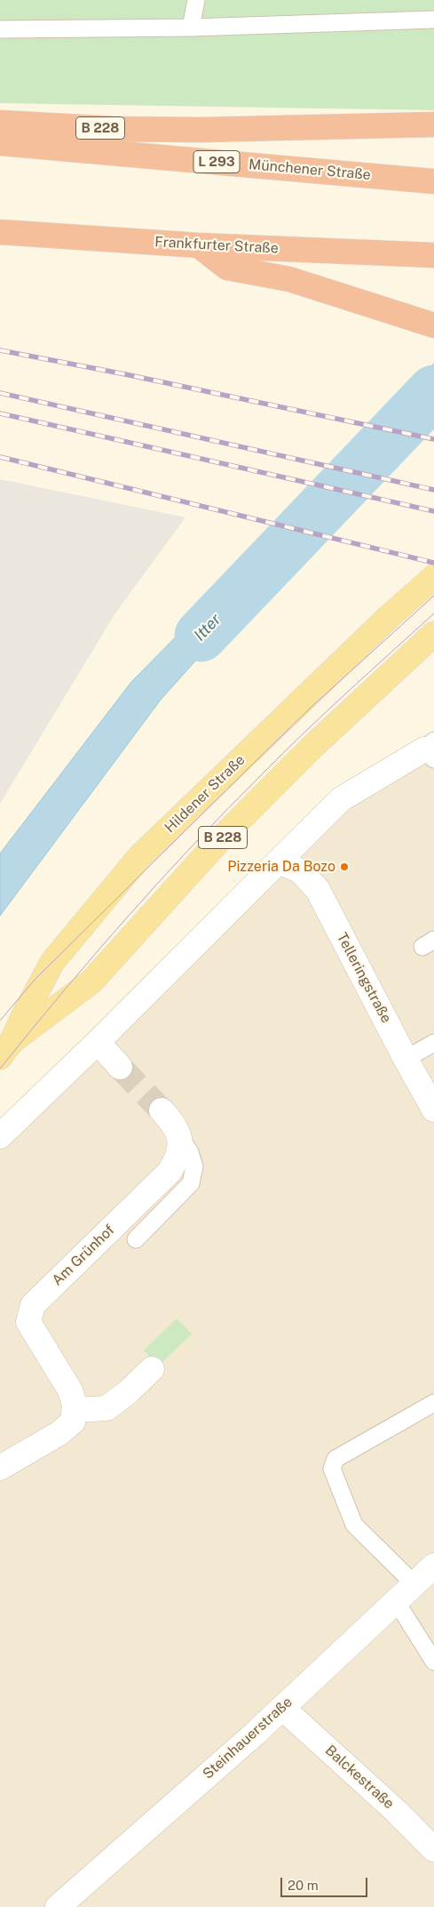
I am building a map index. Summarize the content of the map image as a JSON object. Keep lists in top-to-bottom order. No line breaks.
{"streets":{"highway":["B 228","L 293","Münchener Straße","Frankfurter Straße"],"main road":["Hildener Straße"],"street":["Telleringstraße","Am Grünhof","Steinhauerstraße","Balckestraße"]},"crossings":[["Steinhauerstraße","Balckestraße"]],"water":["Itter"],"places":["Pizzeria Da Bozo"],"scale_bar":"20 m"}
